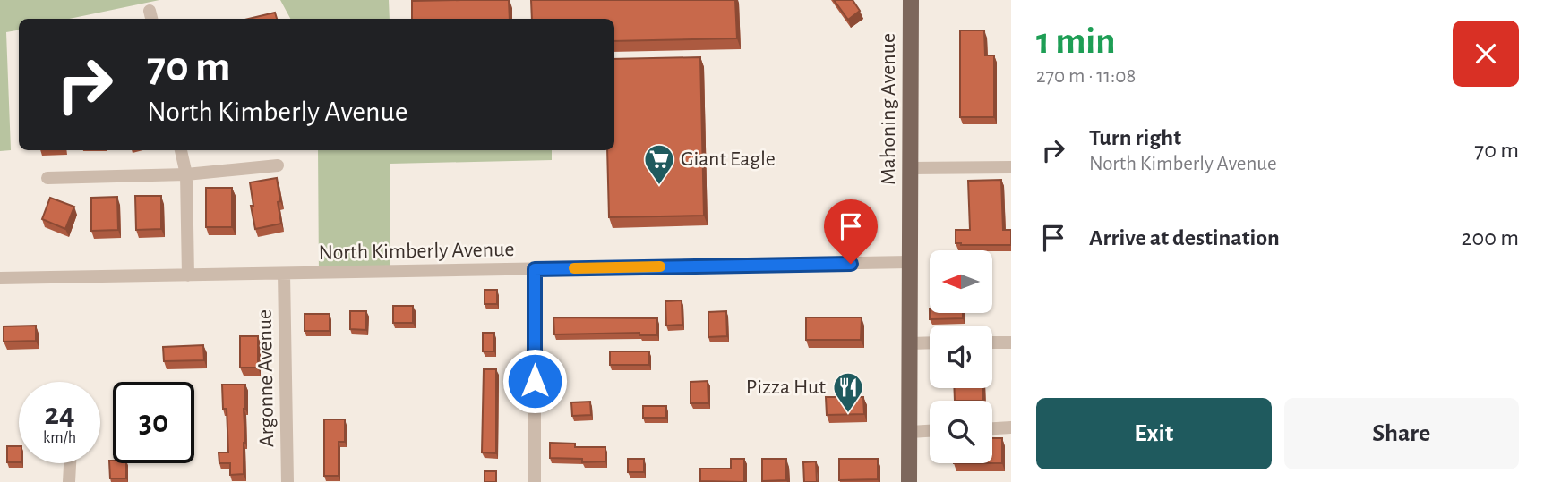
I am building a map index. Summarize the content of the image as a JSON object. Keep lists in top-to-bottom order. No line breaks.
{"streets":{"main road":["Mahoning Avenue"],"street":["North Kimberly Avenue","Argonne Avenue"]},"crossings":[["Mahoning Avenue","North Kimberly Avenue"],["North Kimberly Avenue","Argonne Avenue"]],"places":{"supermarket":["Giant Eagle"],"restaurant":["Pizza Hut"]},"north":"left","page":{"heading":["1 min","270 m · 11:08"],"turn":["70 m","North Kimberly Avenue"],"list":[{"name":"Turn right","note":"North Kimberly Avenue","value":"70 m"},{"name":"Arrive at destination","value":"200 m"}],"speed":"24 km/h","limit":"30","buttons":["Exit","Share"]}}
